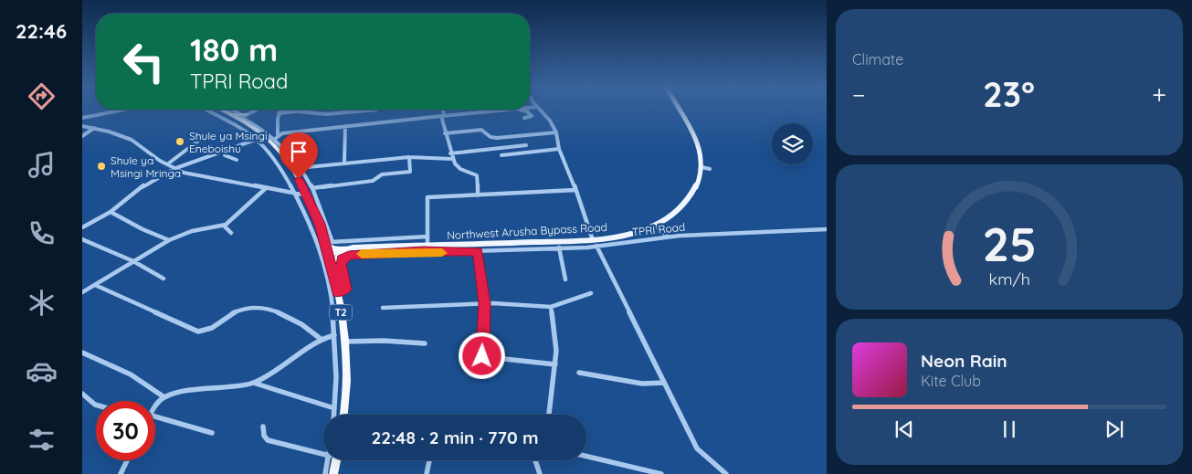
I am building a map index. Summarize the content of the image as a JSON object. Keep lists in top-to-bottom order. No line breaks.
{"streets":{"highway":["T2"],"main road":["Northwest Arusha Bypass Road"],"street":["TPRI Road"]},"crossings":[["TPRI Road","Northwest Arusha Bypass Road"],["TPRI Road","T2"],["Northwest Arusha Bypass Road","T2"]],"places":["Shule ya Msingi Eneboishu","Shule ya Msingi Mringa"],"page":{"tabs":"22:46","tile":"Climate","turn":["180 m","TPRI Road"],"heat":["−","23°","+"],"song":["Neon Rain","Kite Club"],"limit":"30","trip":"22:48 · 2 min · 770 m","gauge":["25","km/h"]}}
